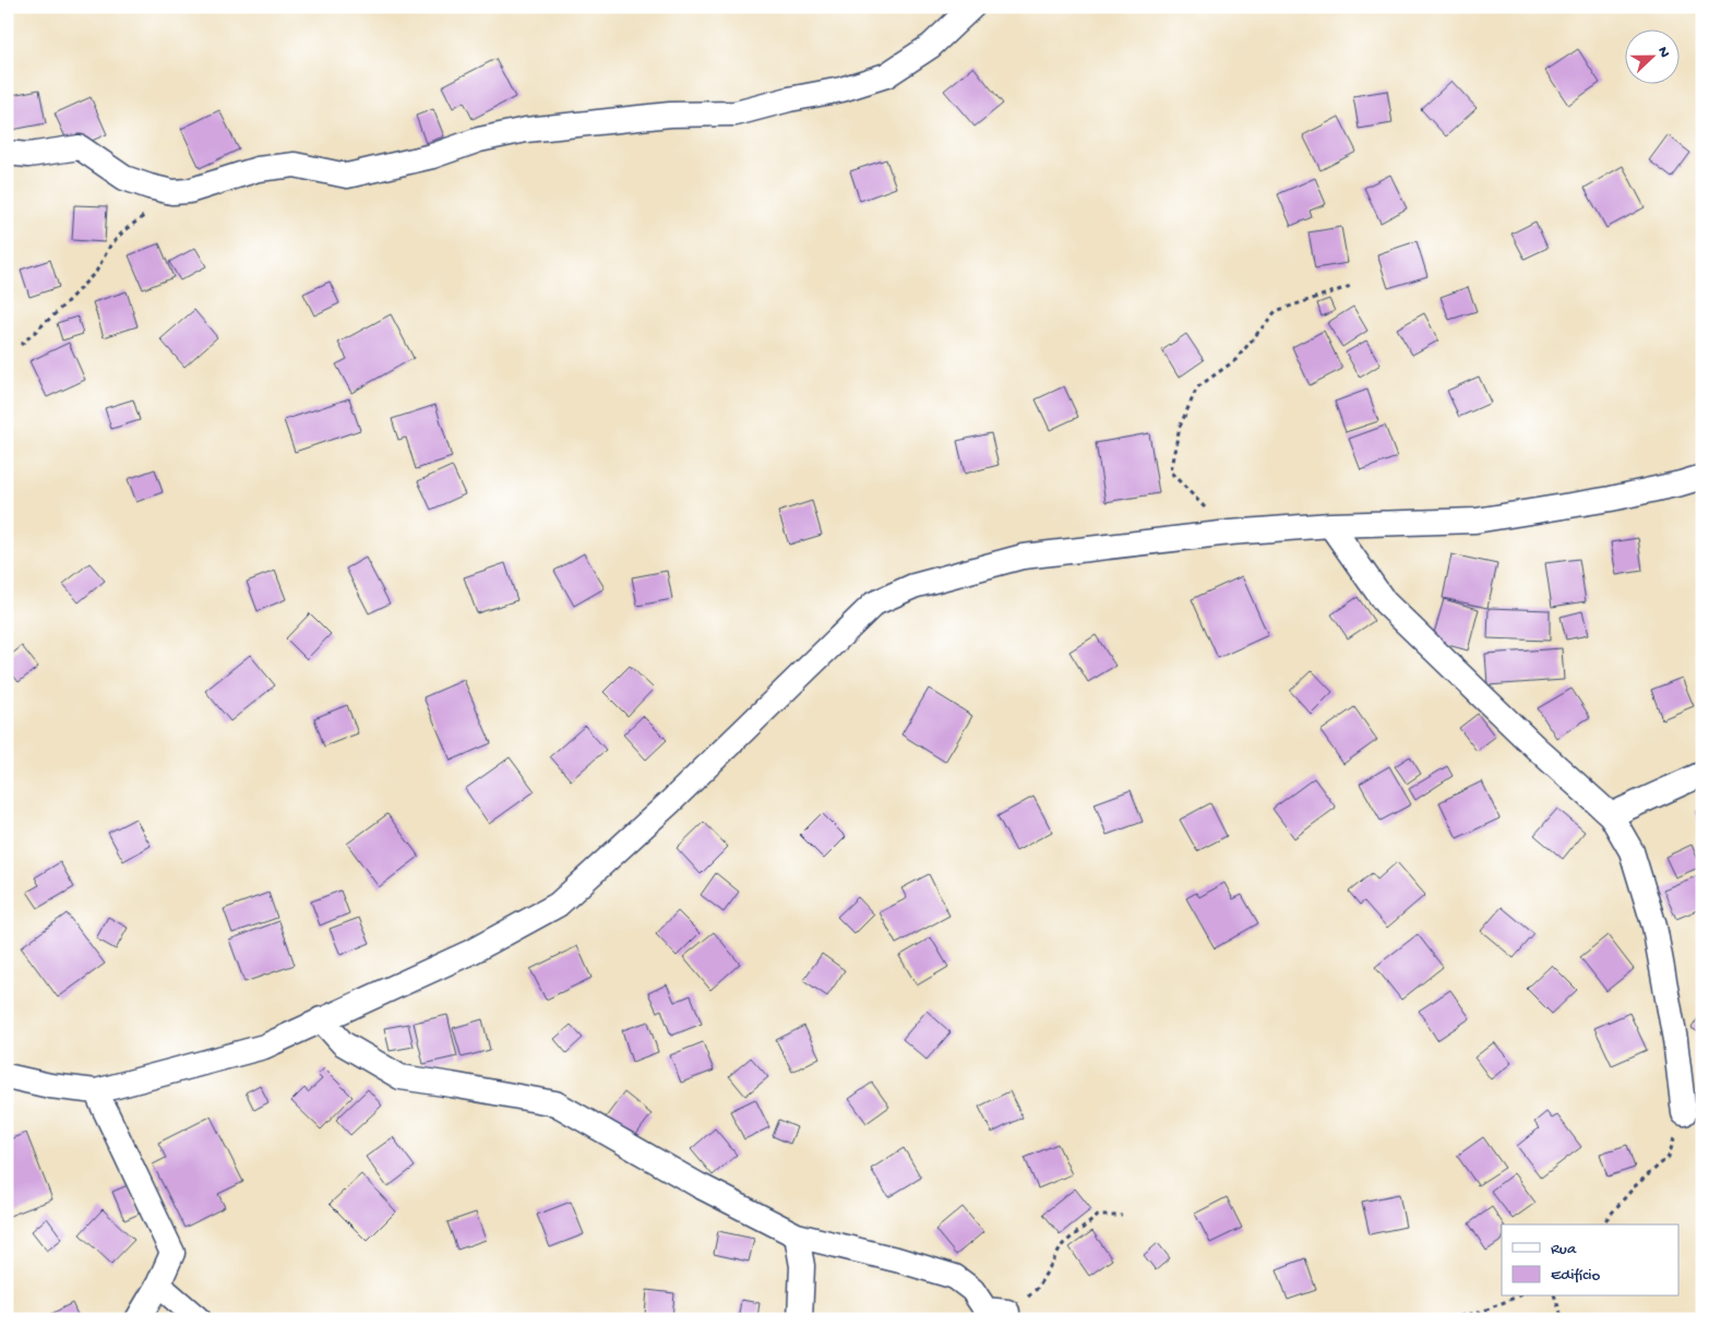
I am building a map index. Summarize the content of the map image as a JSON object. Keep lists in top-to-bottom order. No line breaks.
{"legend":["Rua","Edifício"],"north":"right"}
